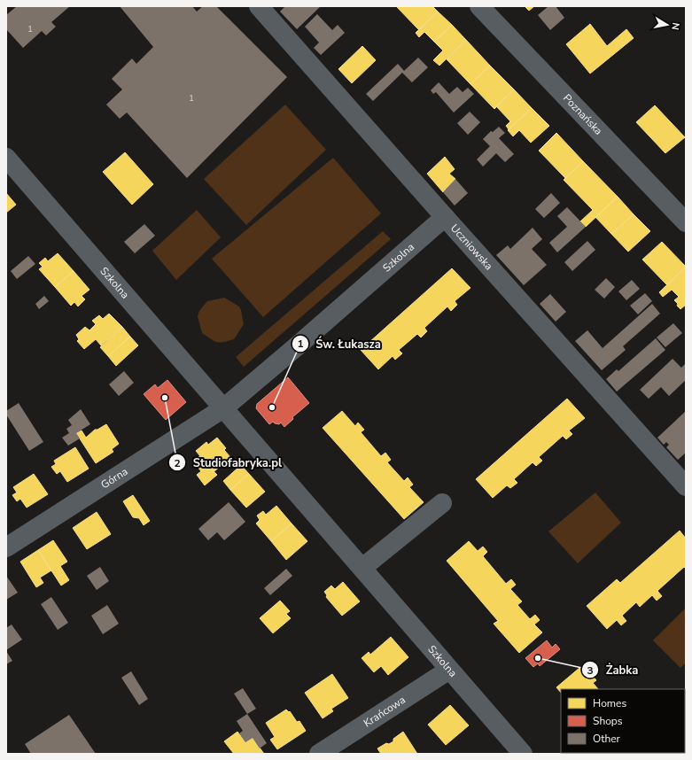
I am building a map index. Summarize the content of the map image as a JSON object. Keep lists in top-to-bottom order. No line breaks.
{"streets":{"street":["Poznańska","Uczniowska","Szkolna","Górna","Krańcowa"]},"crossings":[["Uczniowska","Szkolna"],["Szkolna","Górna"],["Szkolna","Krańcowa"]],"places":["Studiofabryka.pl","Św. Łukasza","Żabka"],"house_numbers":["1","1"],"legend":["Homes","Shops","Other"],"north":"right"}
